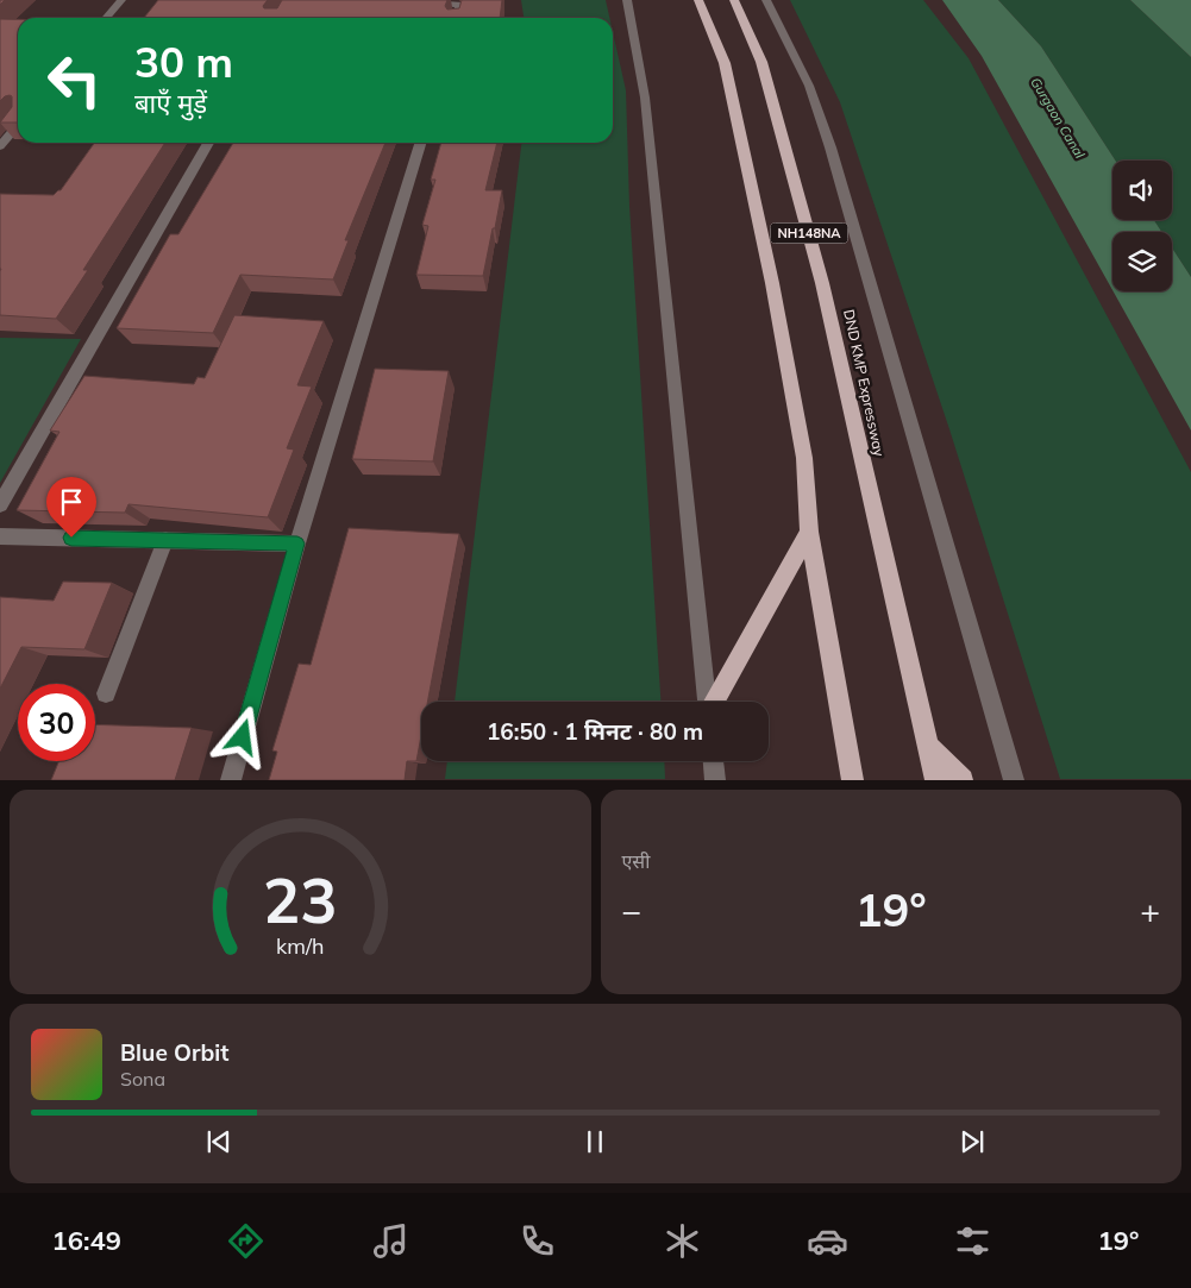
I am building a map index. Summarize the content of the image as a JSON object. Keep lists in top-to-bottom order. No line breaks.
{"streets":{"highway":["NH148NA","DND KMP Expressway"]},"water":["Gurgaon Canal"],"page":{"turn":["30 m","बाएँ मुड़ें"],"limit":"30","trip":"16:50 · 1 मिनट · 80 m","tile":"एसी","heat":["−","19°","+"],"song":["Blue Orbit","Sona"],"tabs":["16:49","19°"],"gauge":["23","km/h"]}}
